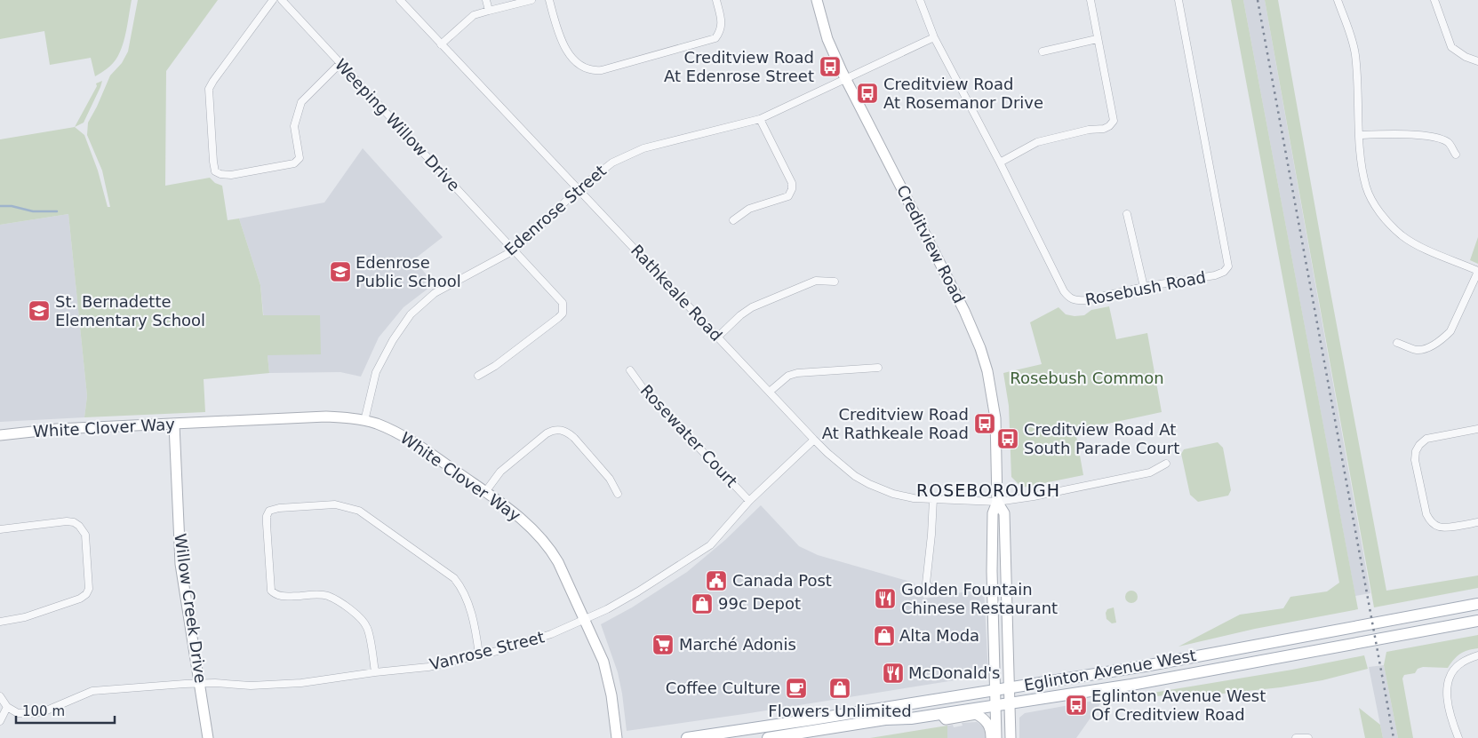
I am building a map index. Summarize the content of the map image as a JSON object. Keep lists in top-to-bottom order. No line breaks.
{"streets":{"main road":["Eglinton Avenue West"],"street":["Weeping Willow Drive","Edenrose Street","Creditview Road","Rosebush Road","Rathkeale Road","White Clover Way","Rosewater Court","Willow Creek Drive","Vanrose Street"]},"crossings":[["Weeping Willow Drive","Edenrose Street"],["Edenrose Street","Creditview Road"],["Edenrose Street","Rosebush Road"],["Edenrose Street","Rathkeale Road"],["Edenrose Street","White Clover Way"],["Creditview Road","Rathkeale Road"],["Creditview Road","Eglinton Avenue West"],["Rathkeale Road","Vanrose Street"],["White Clover Way","Willow Creek Drive"],["White Clover Way","Vanrose Street"],["Rosewater Court","Vanrose Street"],["Willow Creek Drive","Vanrose Street"]],"districts":["ROSEBOROUGH"],"parks":["Rosebush Common"],"places":{"bus stop":["Creditview Road At Edenrose Street","Creditview Road At Rosemanor Drive","Creditview Road At Rathkeale Road","Creditview Road At South Parade Court","Eglinton Avenue West Of Creditview Road"],"school or university":["Edenrose Public School","St. Bernadette Elementary School"],"public building":["Canada Post"],"restaurant":["Golden Fountain Chinese Restaurant","McDonald's"],"shop":["99c Depot","Alta Moda","Flowers Unlimited"],"supermarket":["Marché Adonis"],"cafe":["Coffee Culture"]},"scale_bar":"100 m"}
